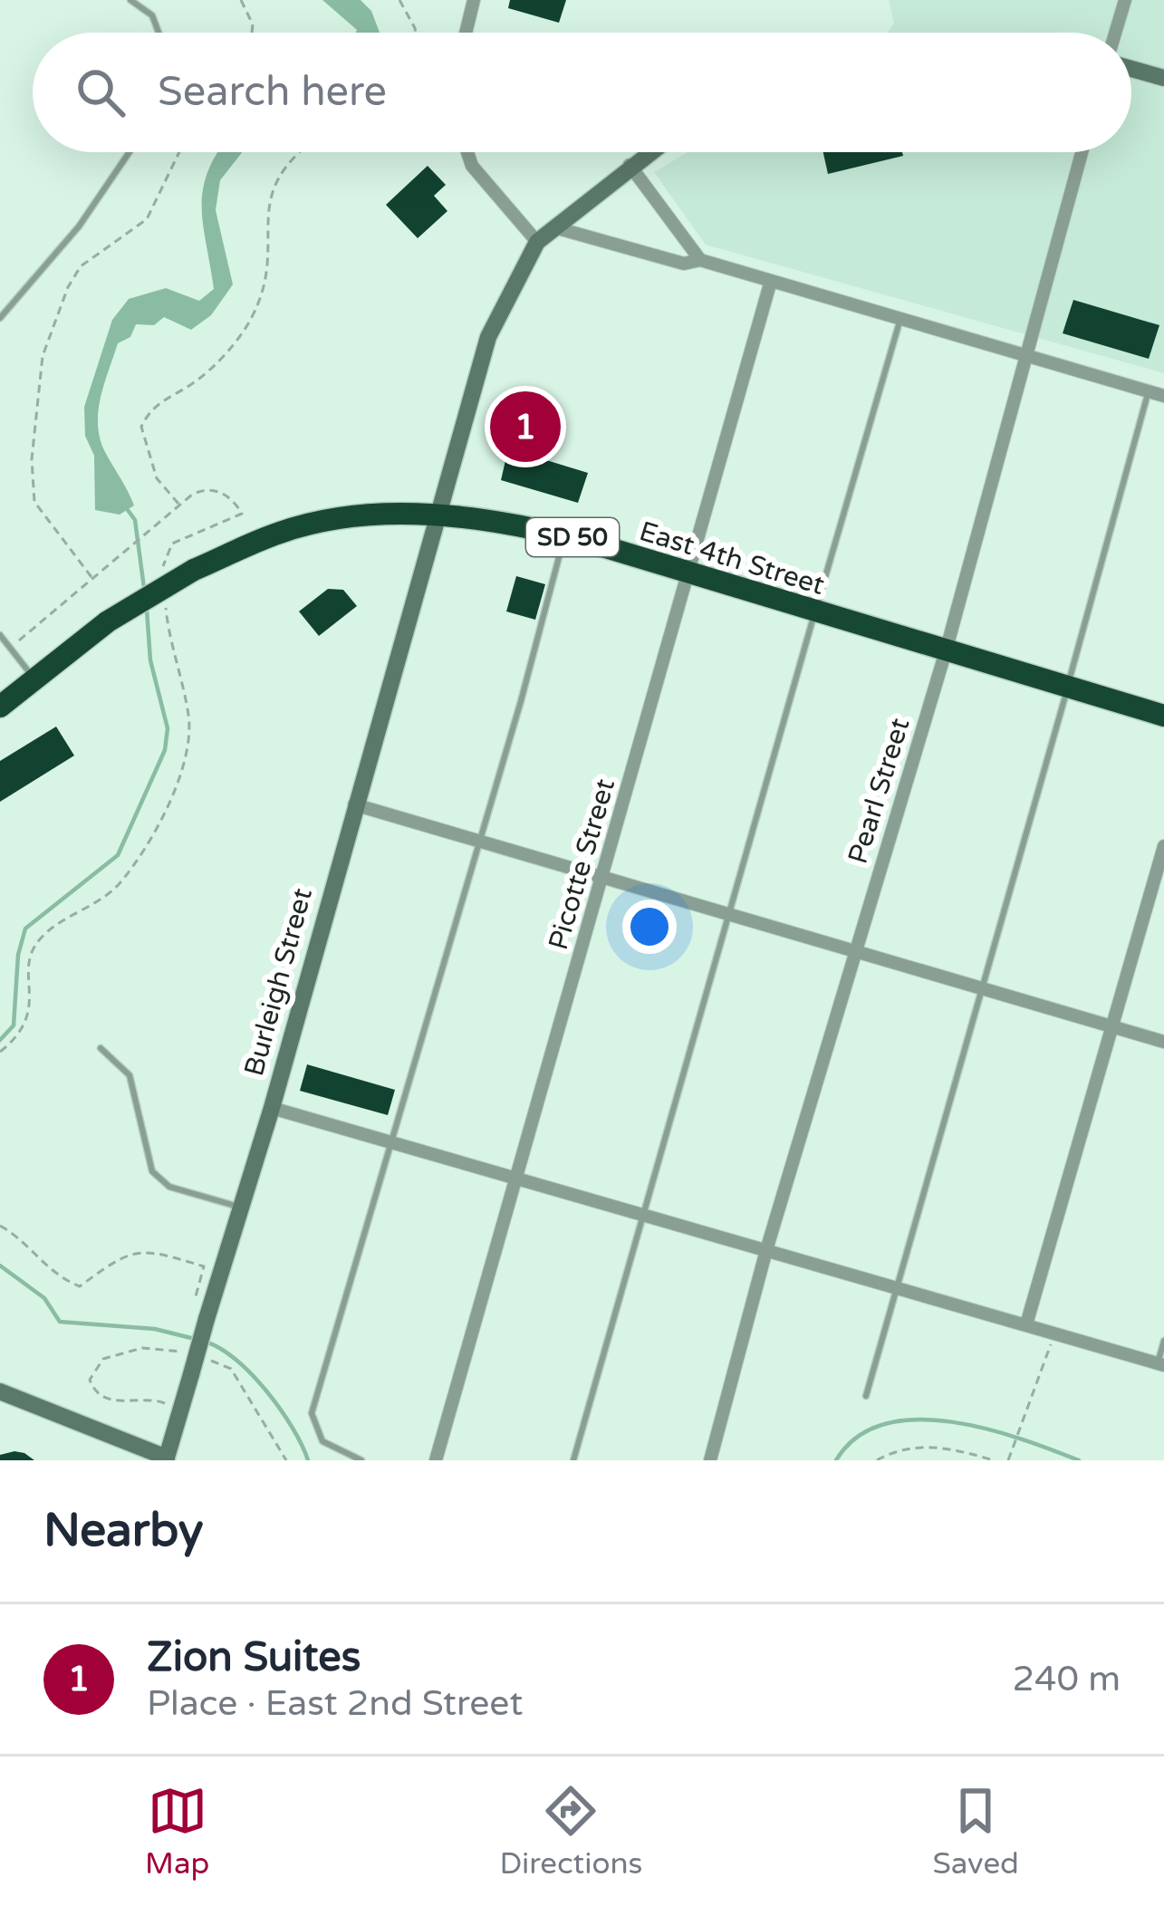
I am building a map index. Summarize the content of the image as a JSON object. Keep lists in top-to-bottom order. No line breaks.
{"streets":{"highway":["SD 50","East 4th Street"],"street":["Pearl Street","Picotte Street","Burleigh Street"]},"crossings":[["East 4th Street","Pearl Street"],["East 4th Street","Picotte Street"],["East 4th Street","Burleigh Street"]],"page":{"search":"Search here","pins":"1","heading":"Nearby","list":[{"mark":"1","name":"Zion Suites","note":"Place · East 2nd Street","value":"240 m"}],"nav":["Map","Directions","Saved"]}}
